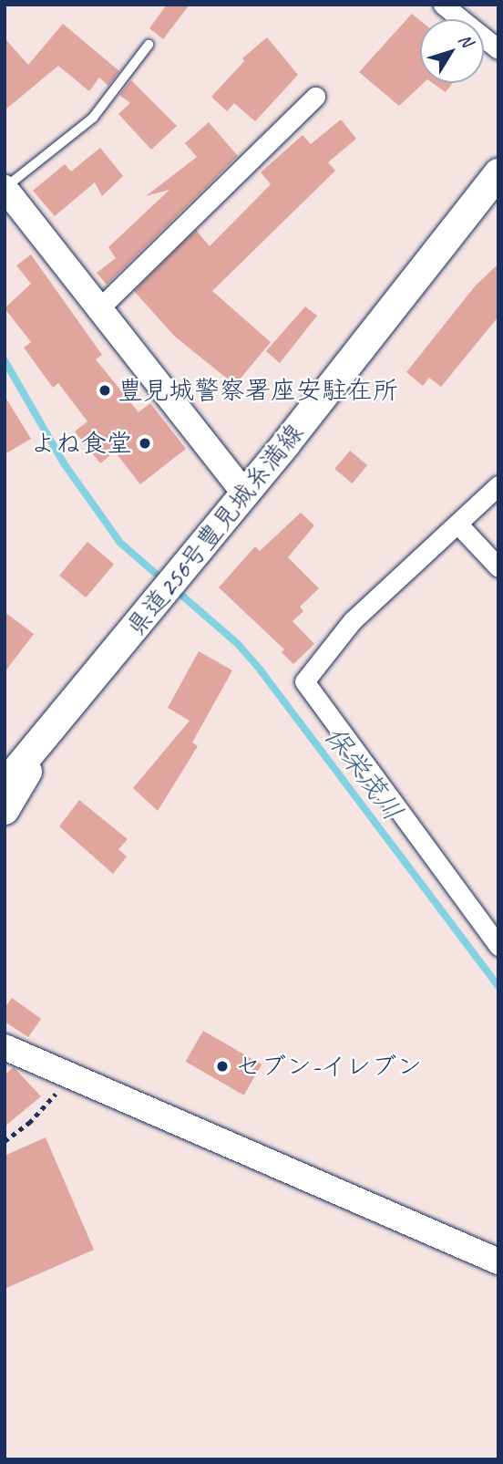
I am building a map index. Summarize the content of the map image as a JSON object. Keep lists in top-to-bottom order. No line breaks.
{"streets":{"main road":["県道256号豊見城糸満線"]},"water":["保栄茂川"],"places":["豊見城警察署座安駐在所","よね食堂","セブン-イレブン"],"north":"top right"}
